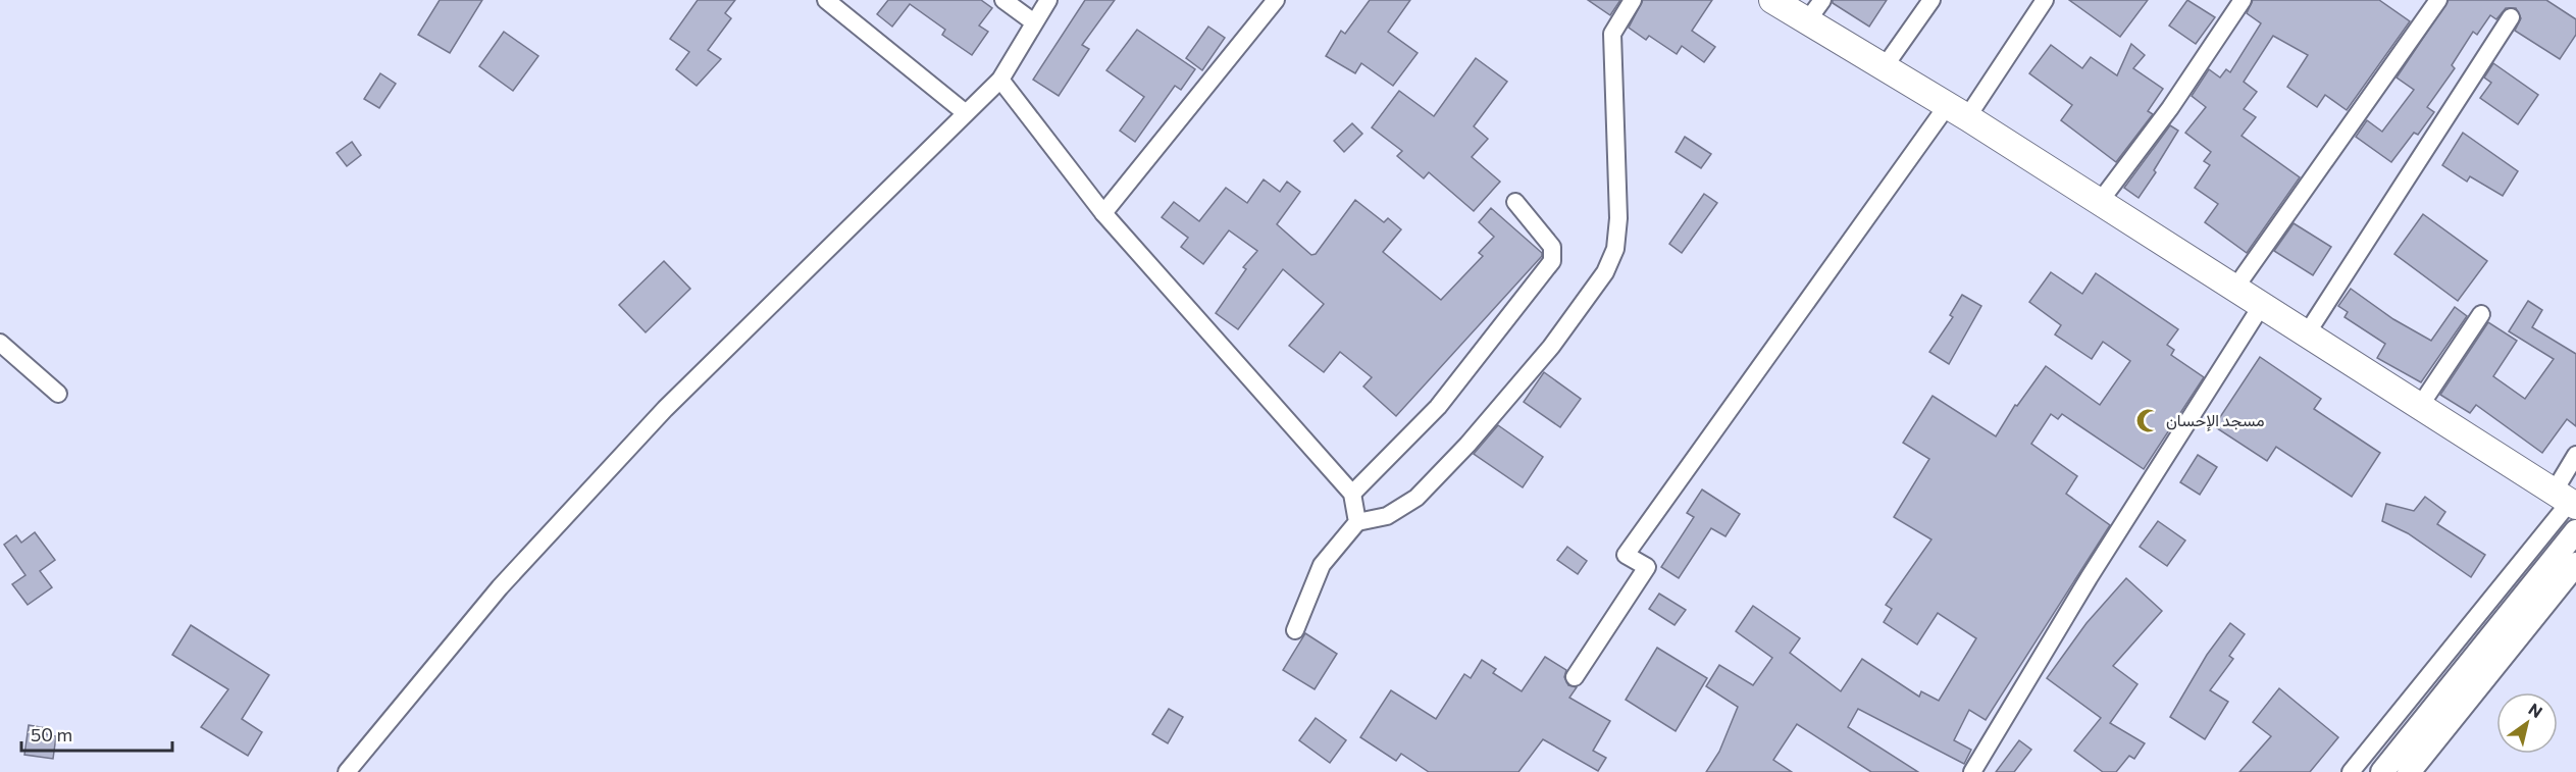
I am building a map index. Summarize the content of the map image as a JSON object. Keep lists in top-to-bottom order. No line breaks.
{"places":{"mosque":["مسجد الإحسان"]},"scale_bar":"50 m","north":"top right"}
